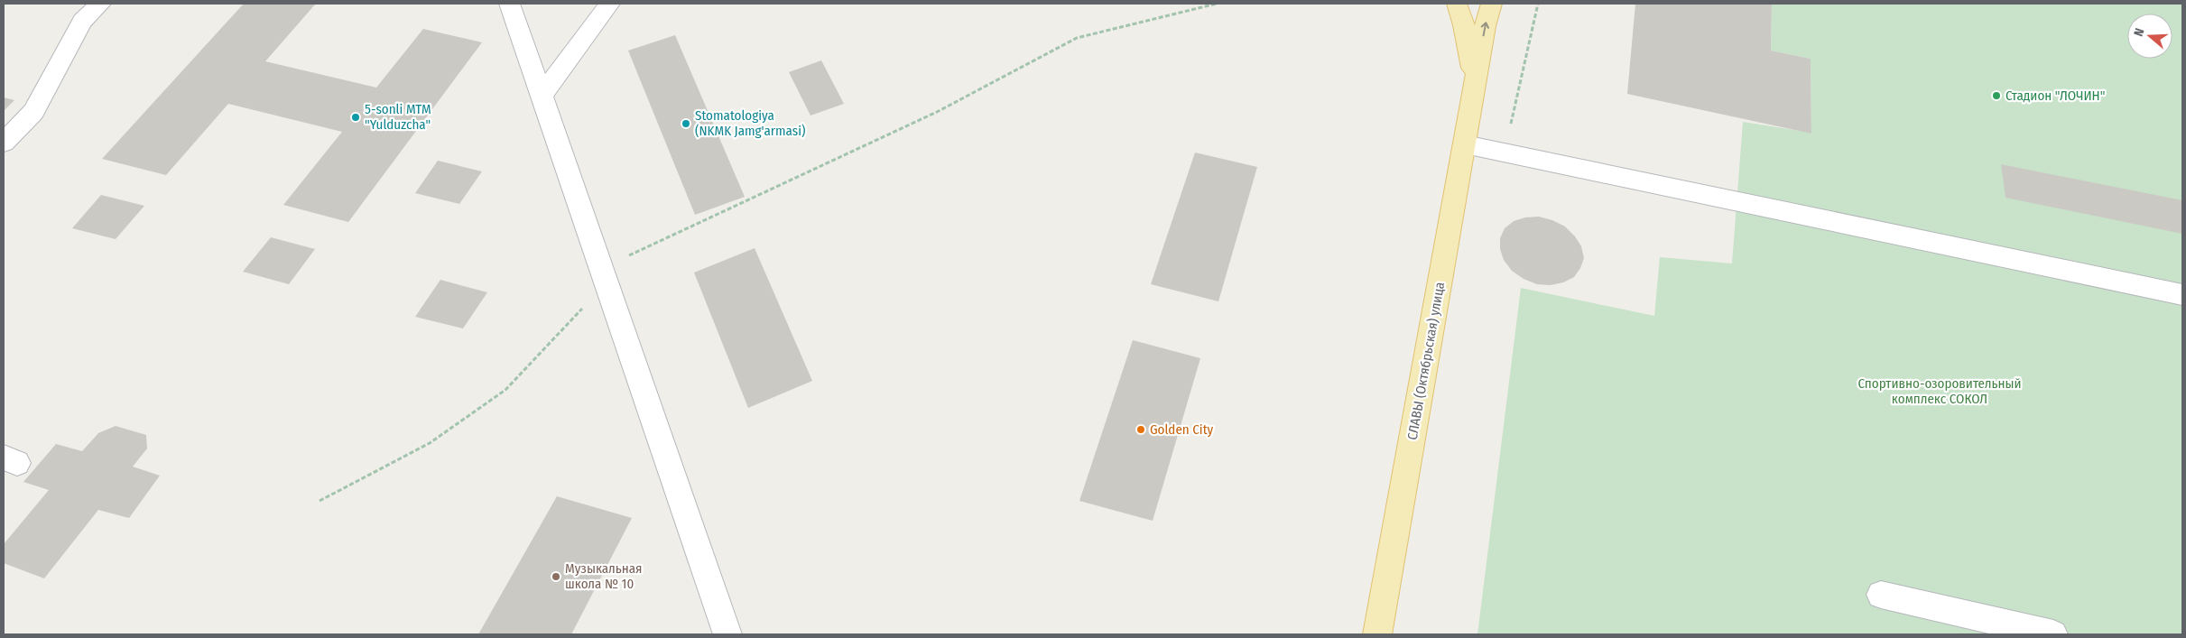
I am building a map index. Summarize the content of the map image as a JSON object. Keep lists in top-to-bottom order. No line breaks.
{"streets":{"main road":["СЛАВЫ (Октябрьская) улица"]},"parks":["Спортивно-озоровительный комплекс СОКОЛ"],"places":["Стадион \"ЛОЧИН\"","5-sonli MTM \"Yulduzcha\"","Stomatologiya (NKMK Jamg'armasi)","Golden City","Музыкальная школа № 10"],"north":"left"}
